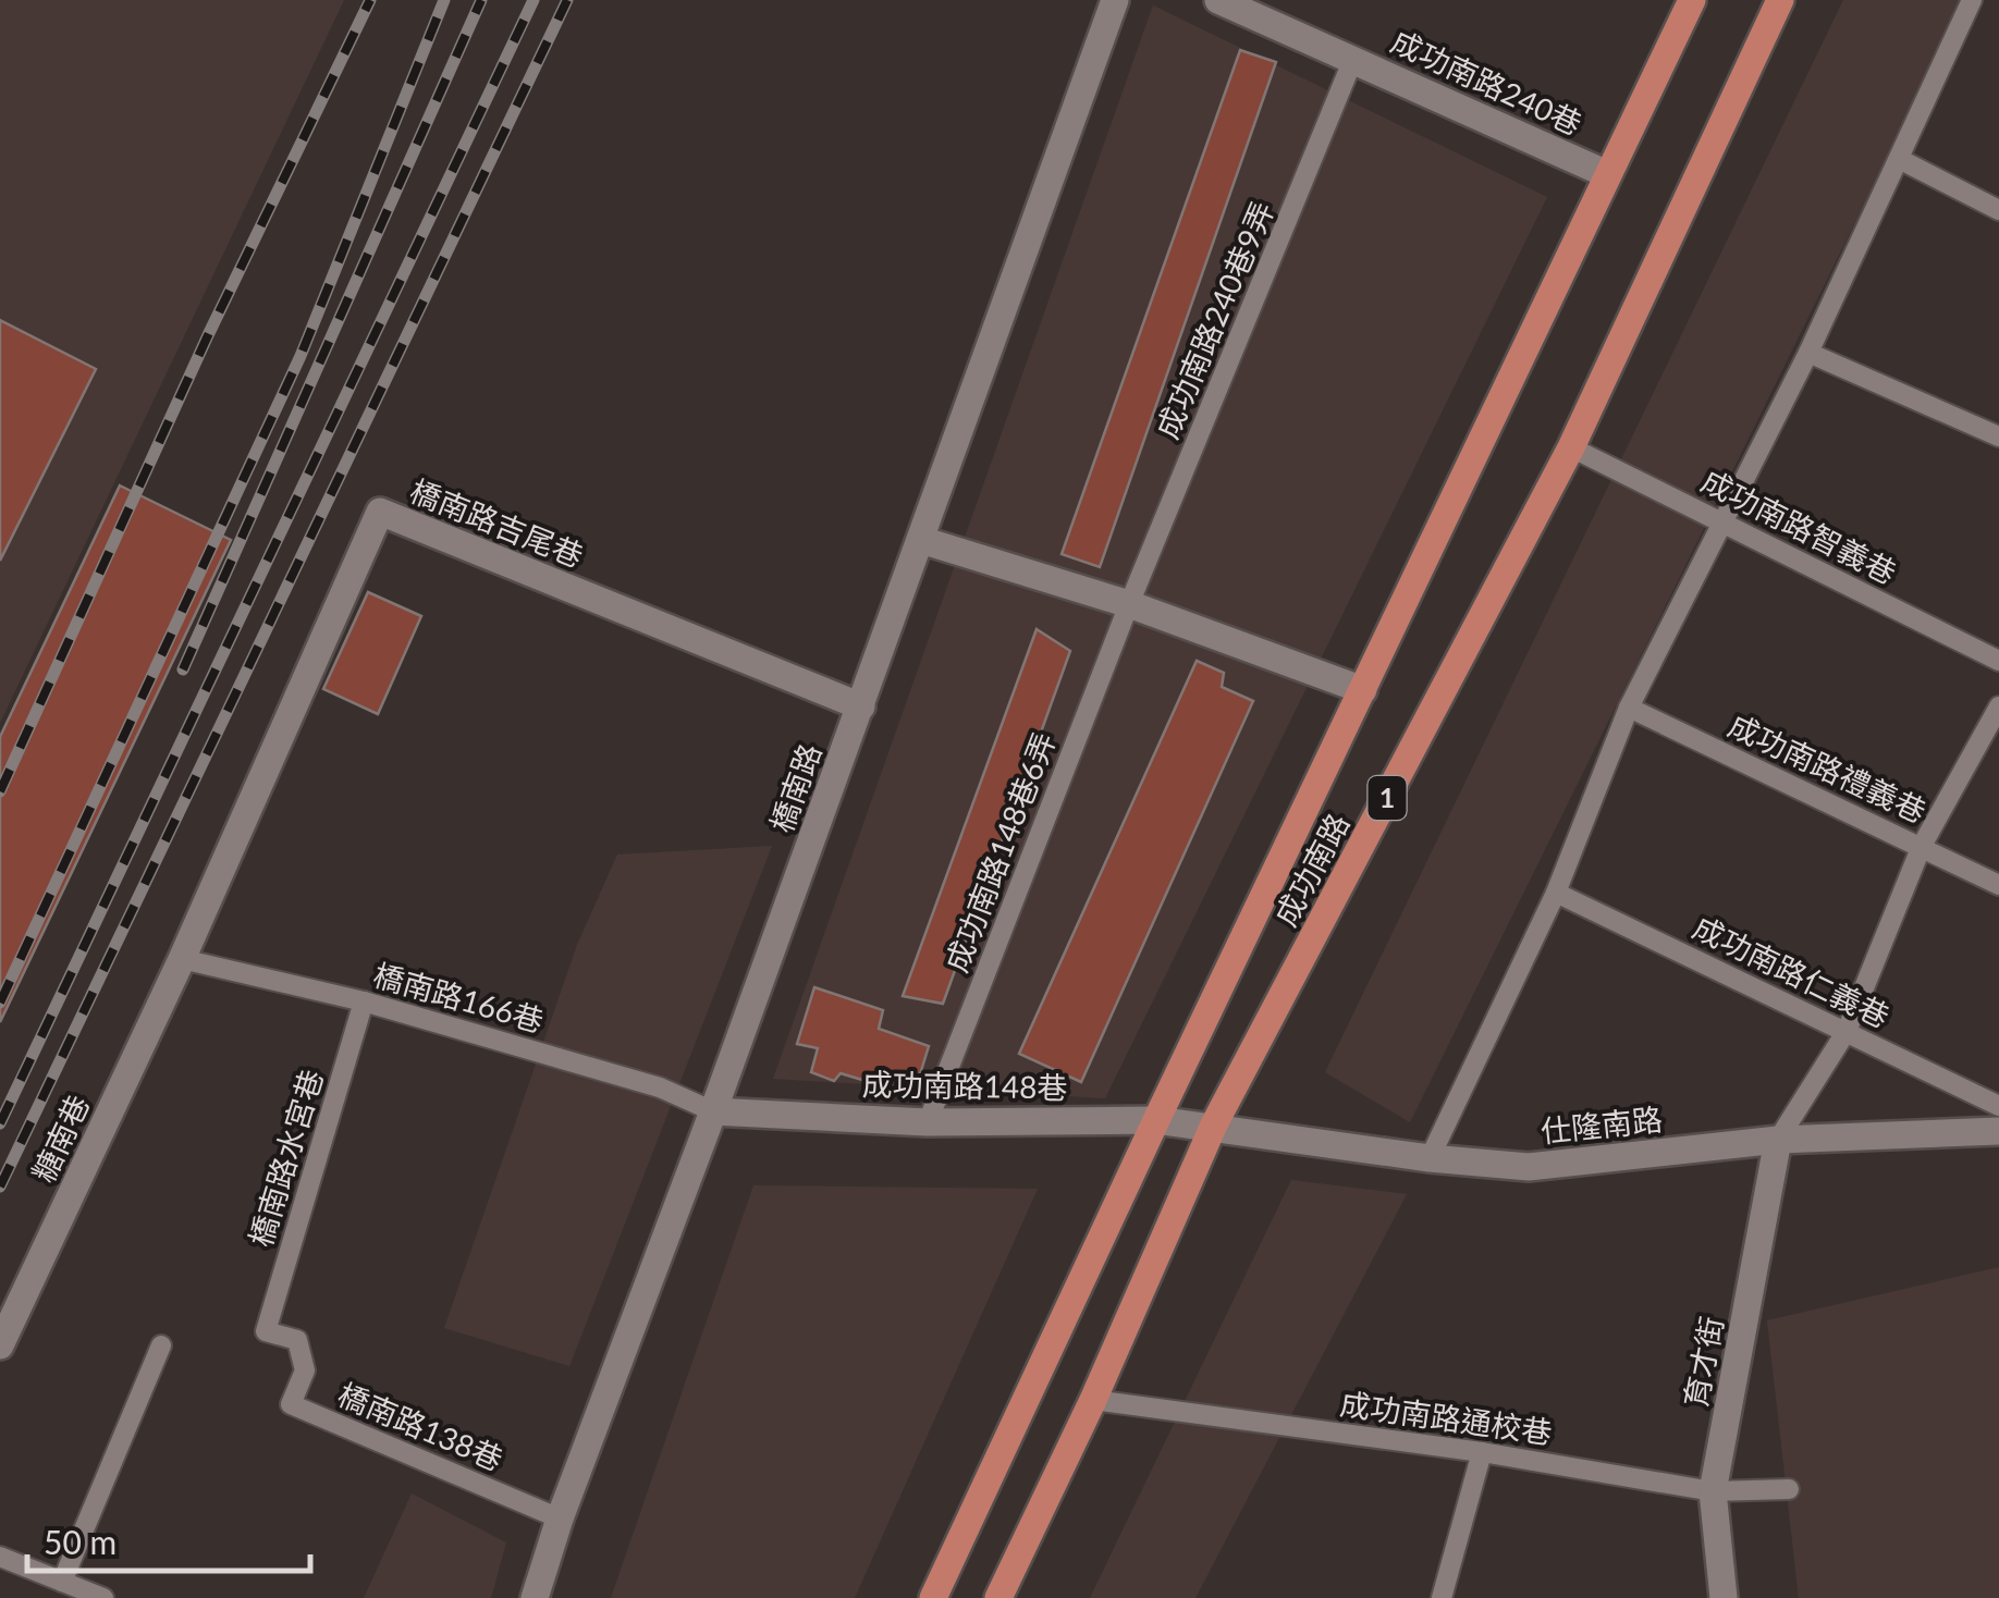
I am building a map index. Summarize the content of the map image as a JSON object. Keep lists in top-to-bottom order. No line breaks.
{"streets":{"main road":["1","成功南路"],"street":["成功南路240巷","橋南路吉尾巷","橋南路","成功南路148巷","仕隆南路","糖南巷","育才街"],"lane":["成功南路240巷9弄","成功南路智義巷","成功南路禮義巷","成功南路148巷6弄","成功南路仁義巷","橋南路166巷","橋南路水宮巷","成功南路通校巷","橋南路138巷"]},"crossings":[["成功南路240巷","成功南路240巷9弄"],["成功南路240巷","成功南路"],["成功南路240巷9弄","成功南路148巷6弄"],["橋南路吉尾巷","橋南路"],["橋南路吉尾巷","橋南路166巷"],["橋南路吉尾巷","糖南巷"],["成功南路智義巷","成功南路"],["橋南路","橋南路166巷"],["橋南路","成功南路148巷"],["橋南路","橋南路138巷"],["成功南路148巷6弄","成功南路148巷"],["成功南路","成功南路148巷"],["成功南路","仕隆南路"],["成功南路","成功南路通校巷"],["橋南路166巷","成功南路148巷"],["橋南路166巷","糖南巷"],["橋南路166巷","橋南路水宮巷"],["成功南路148巷","仕隆南路"],["仕隆南路","育才街"],["橋南路水宮巷","橋南路138巷"],["育才街","成功南路通校巷"]],"scale_bar":"50 m"}
